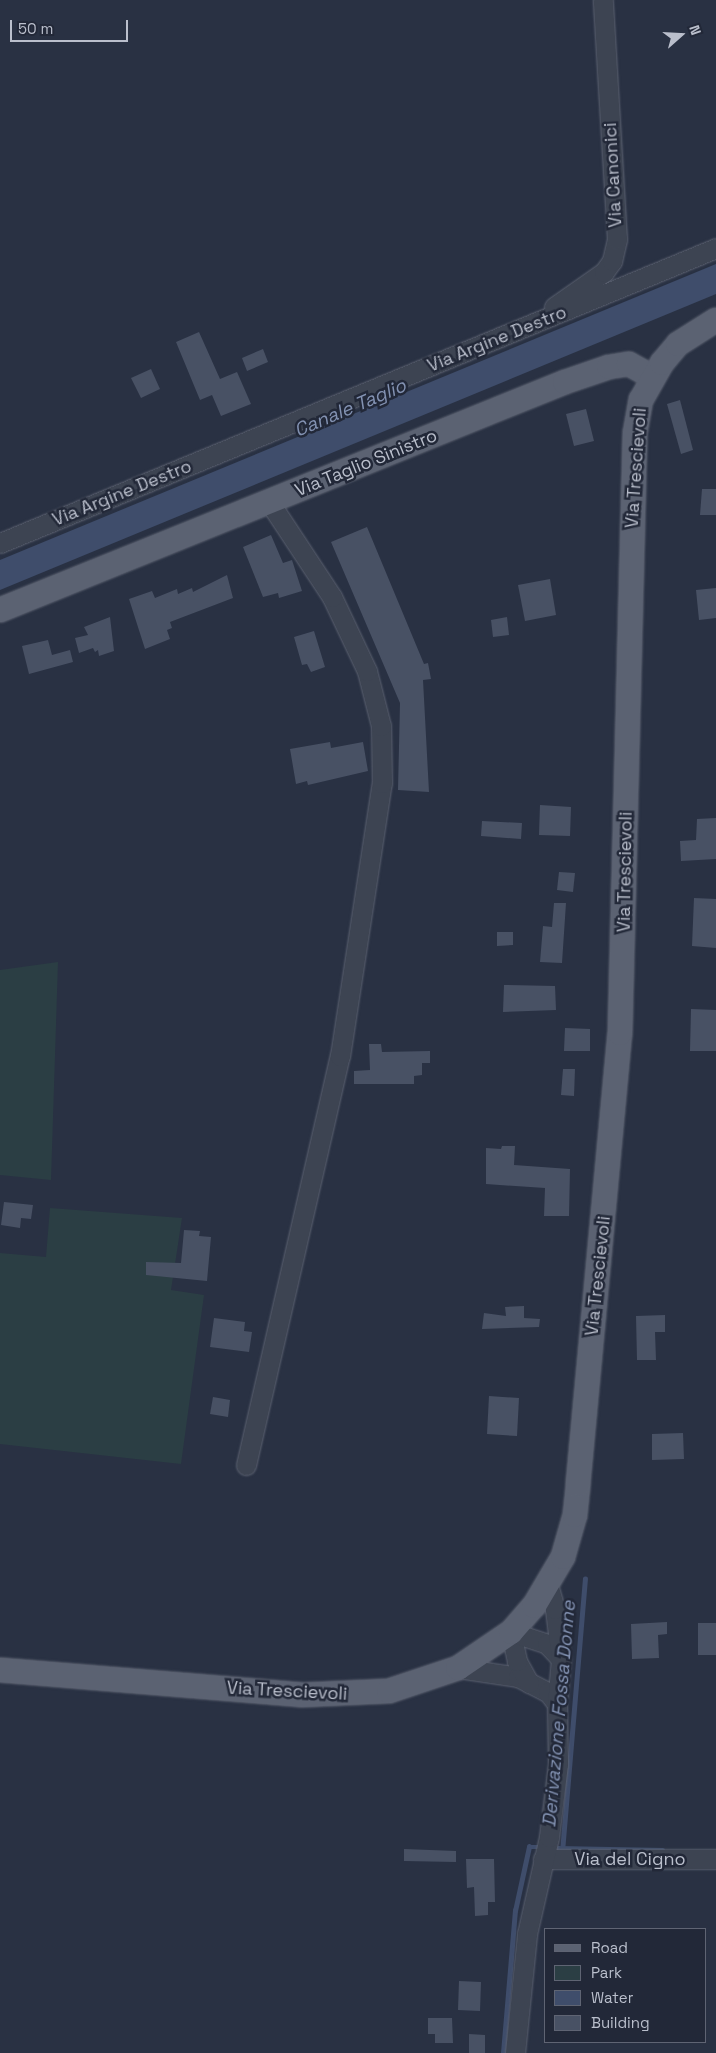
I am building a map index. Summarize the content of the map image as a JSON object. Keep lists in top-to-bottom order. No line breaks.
{"streets":{"main road":["Via Taglio Sinistro","Via Trescievoli"],"street":["Via Canonici","Via Argine Destro","Via del Cigno"]},"crossings":[["Via Canonici","Via Argine Destro"],["Via Taglio Sinistro","Via Trescievoli"]],"water":["Canale Taglio","Derivazione Fossa Donne"],"legend":["Road","Park","Water","Building"],"scale_bar":"50 m","north":"right"}
